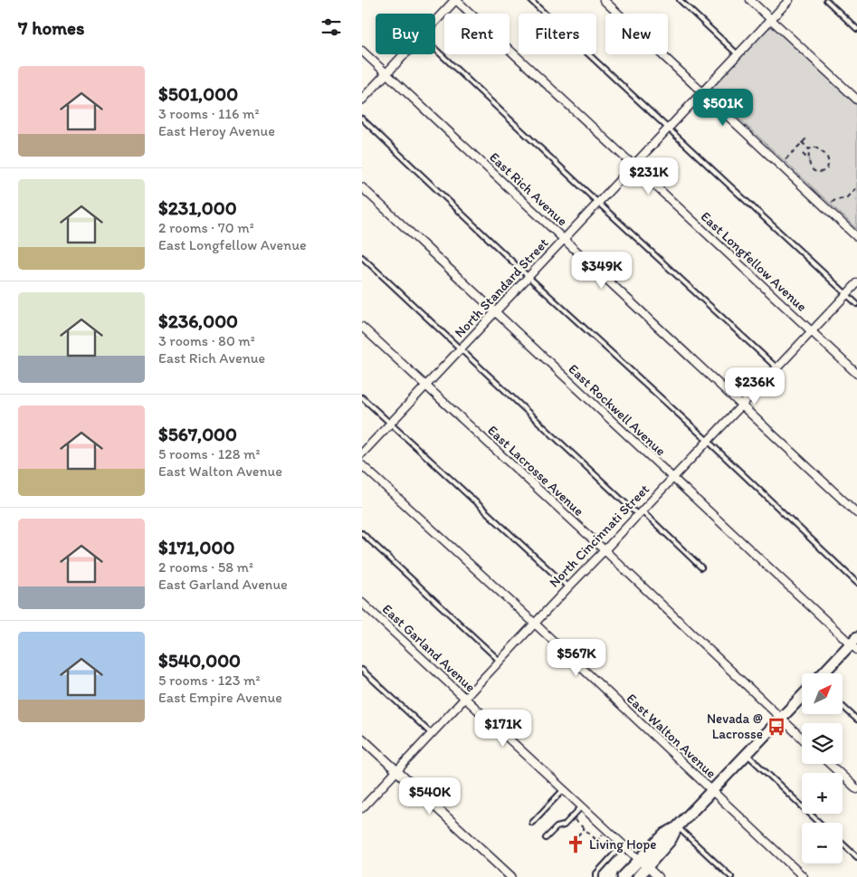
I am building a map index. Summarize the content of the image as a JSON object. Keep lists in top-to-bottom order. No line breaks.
{"streets":{"street":["East Rich Avenue","East Longfellow Avenue","North Standard Street","East Rockwell Avenue","East Lacrosse Avenue","North Cincinnati Street","East Garland Avenue","East Walton Avenue"]},"crossings":[["East Rich Avenue","North Standard Street"],["East Rich Avenue","North Cincinnati Street"],["East Longfellow Avenue","North Standard Street"],["East Longfellow Avenue","North Cincinnati Street"],["North Standard Street","East Rockwell Avenue"],["North Standard Street","East Lacrosse Avenue"],["East Rockwell Avenue","North Cincinnati Street"],["East Lacrosse Avenue","North Cincinnati Street"],["North Cincinnati Street","East Garland Avenue"],["North Cincinnati Street","East Walton Avenue"]],"places":{"bus stop":["Nevada @ Lacrosse"],"church":["Living Hope"]},"north":"top right","page":{"heading":"7 homes","chip":["Buy","Rent","Filters","New"],"list":[{"name":"$501,000","note":"3 rooms · 116 m² · East Heroy Avenue"},{"name":"$231,000","note":"2 rooms · 70 m² · East Longfellow Avenue"},{"name":"$236,000","note":"3 rooms · 80 m² · East Rich Avenue"},{"name":"$567,000","note":"5 rooms · 128 m² · East Walton Avenue"},{"name":"$171,000","note":"2 rooms · 58 m² · East Garland Avenue"},{"name":"$540,000","note":"5 rooms · 123 m² · East Empire Avenue"}],"price":["$501K","$231K","$349K","$236K","$567K","$171K","$540K"],"map_buttons":["+","−"]}}
